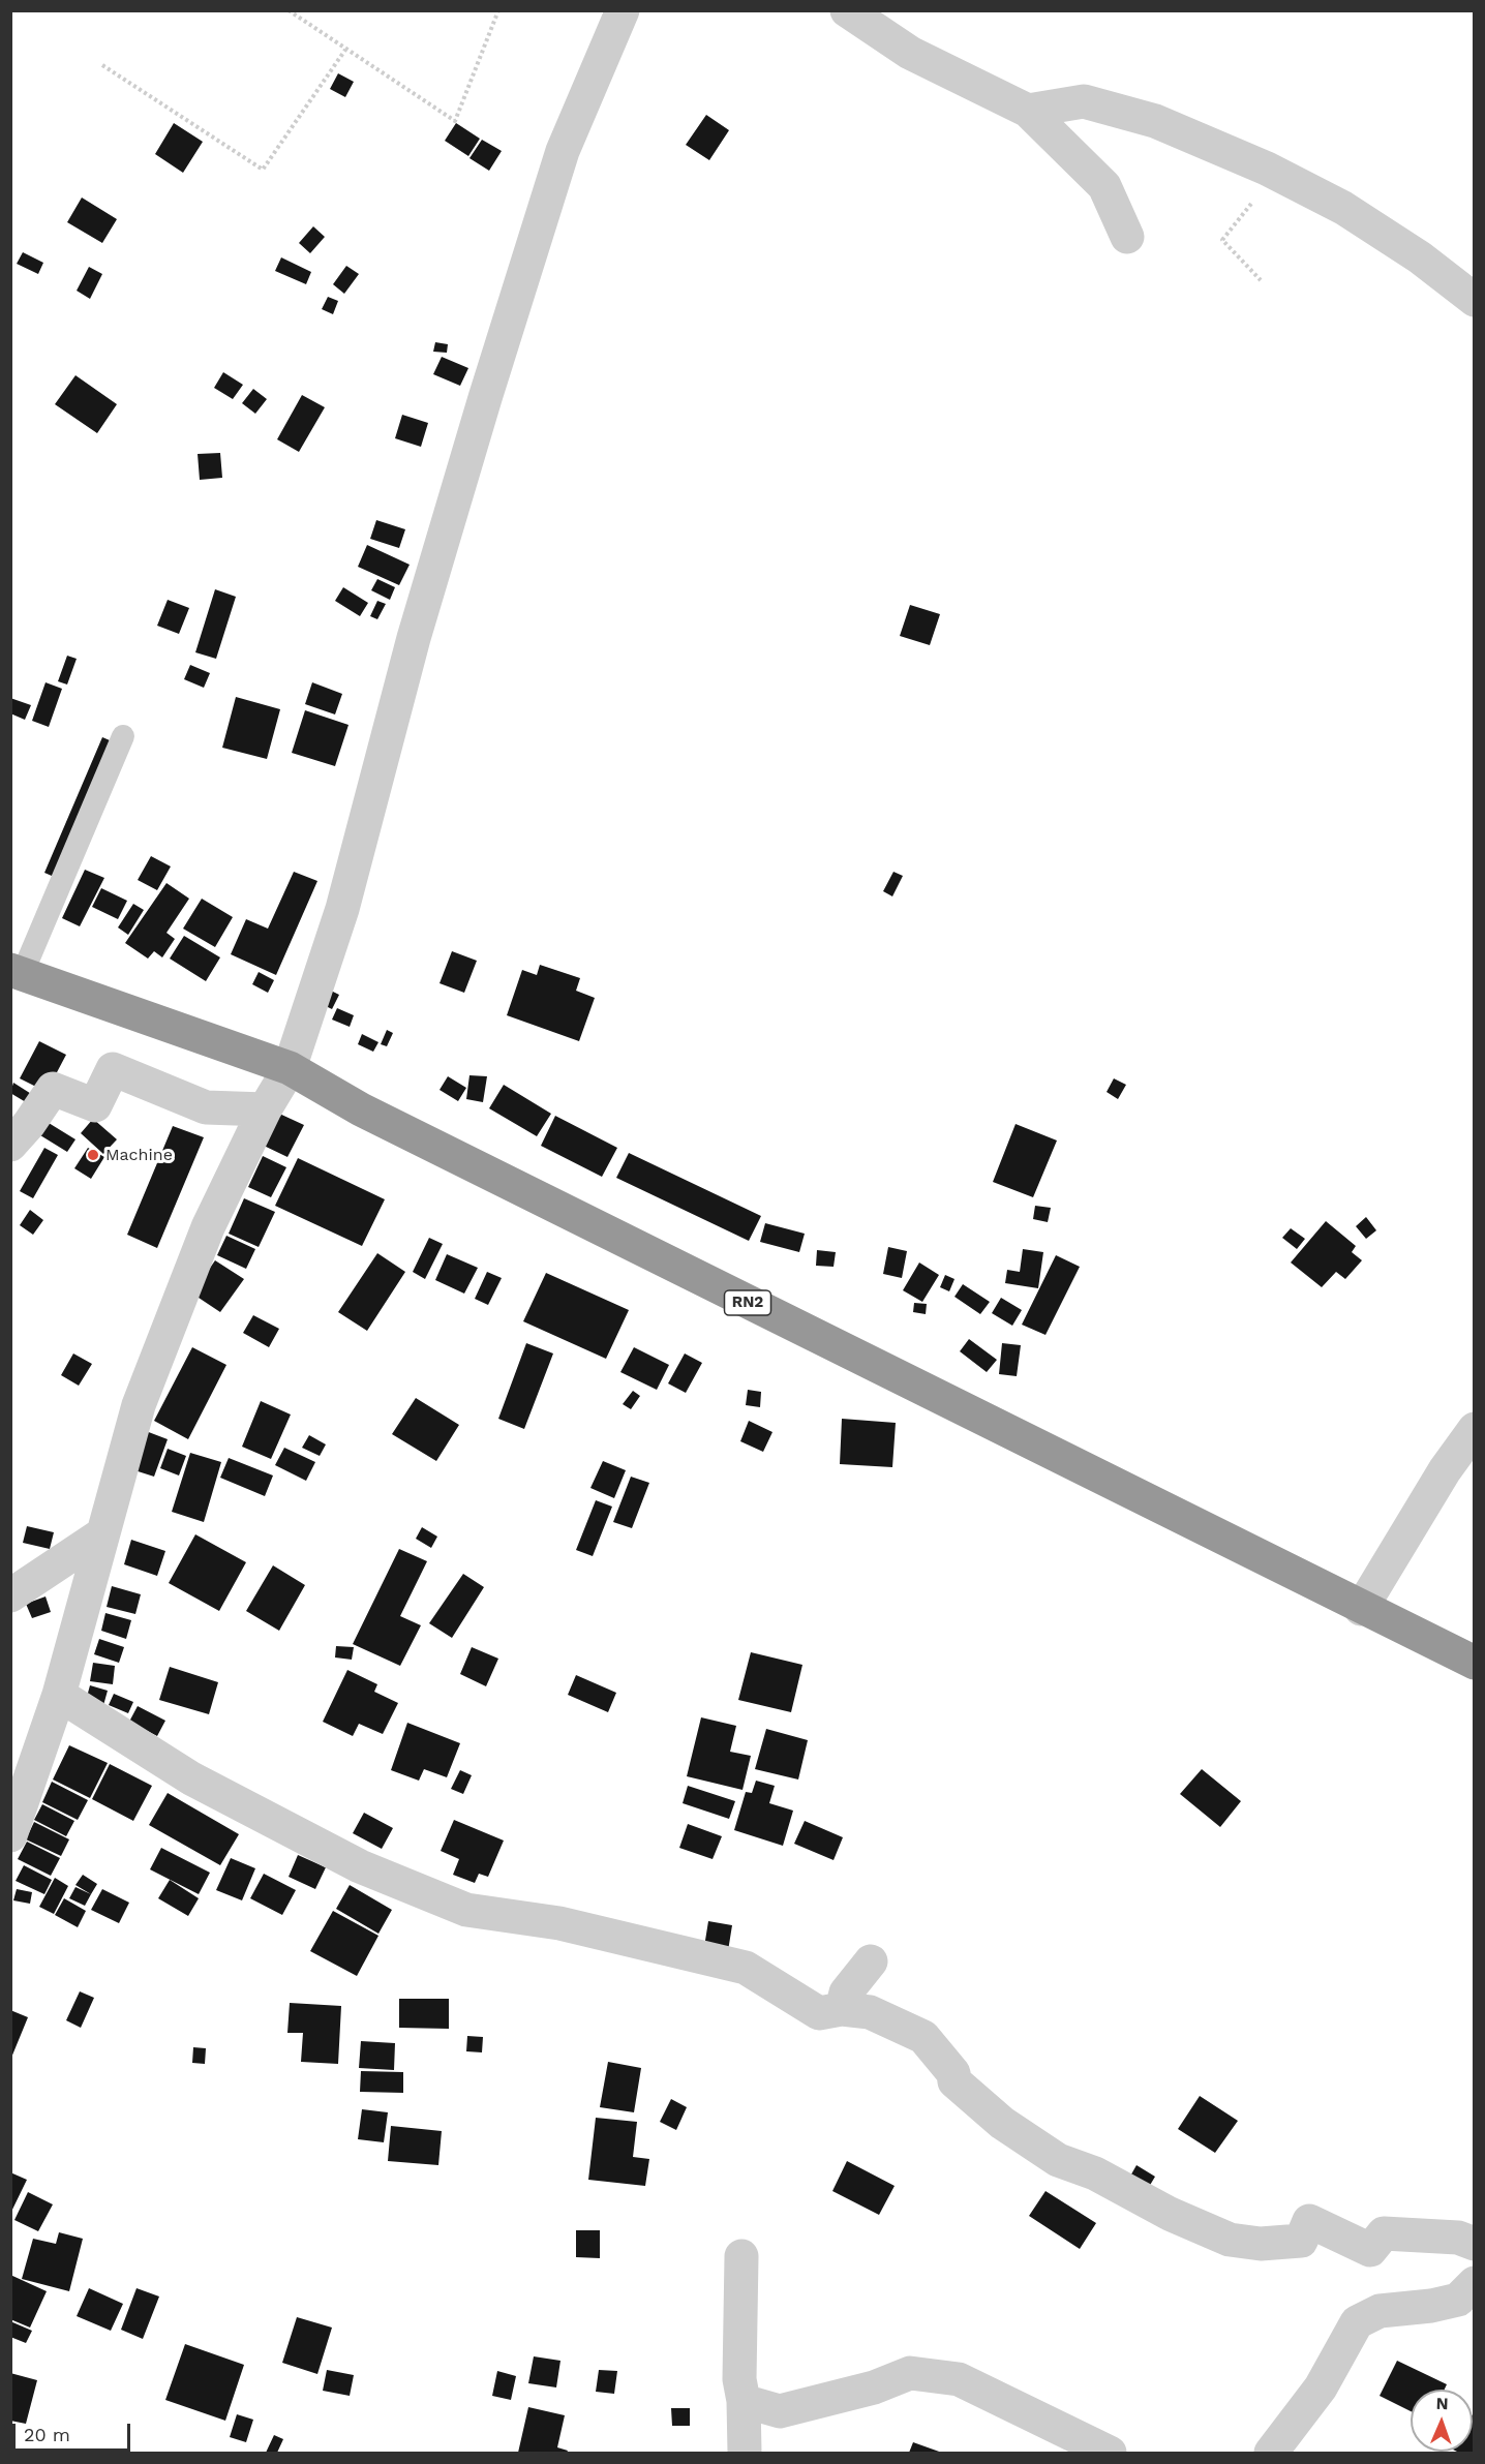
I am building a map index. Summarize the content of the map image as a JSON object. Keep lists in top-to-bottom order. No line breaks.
{"streets":{"highway":["RN2"]},"places":["Machine"],"scale_bar":"20 m","north":"top"}
